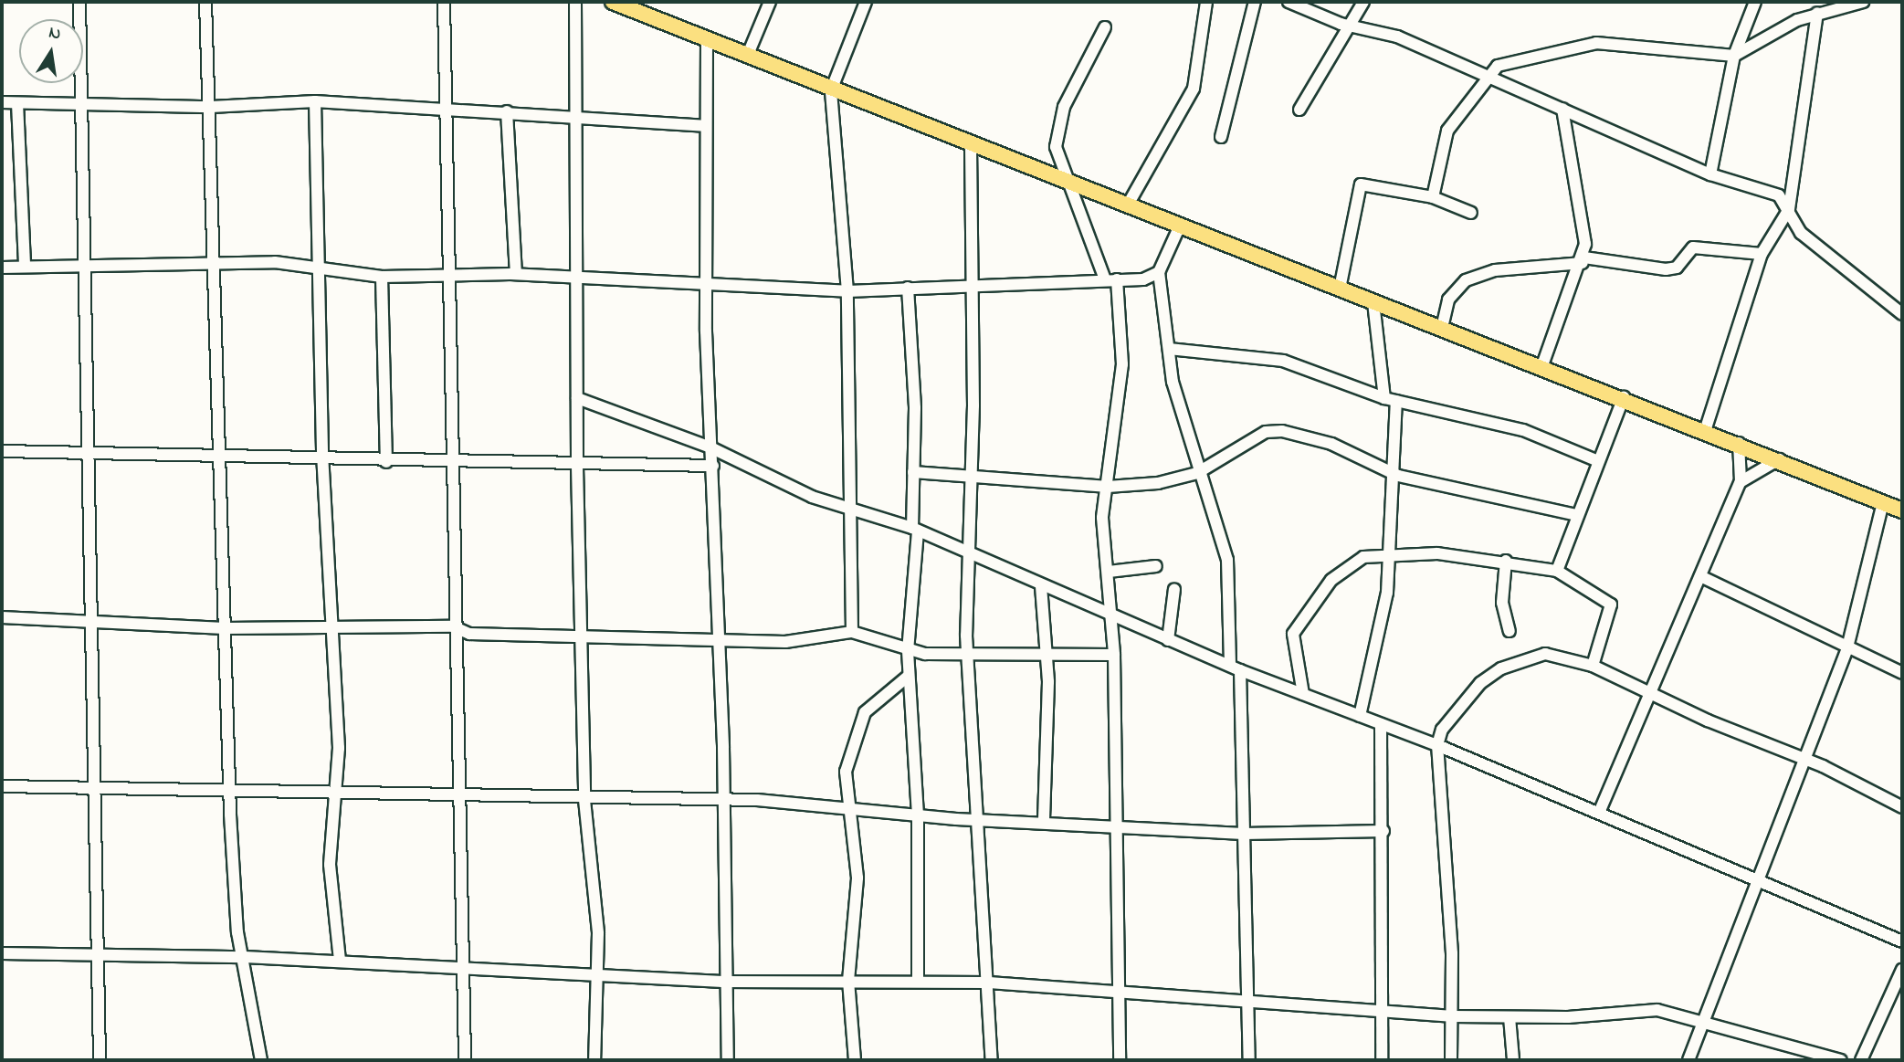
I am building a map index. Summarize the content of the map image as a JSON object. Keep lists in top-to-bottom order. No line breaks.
{"north":"top"}
